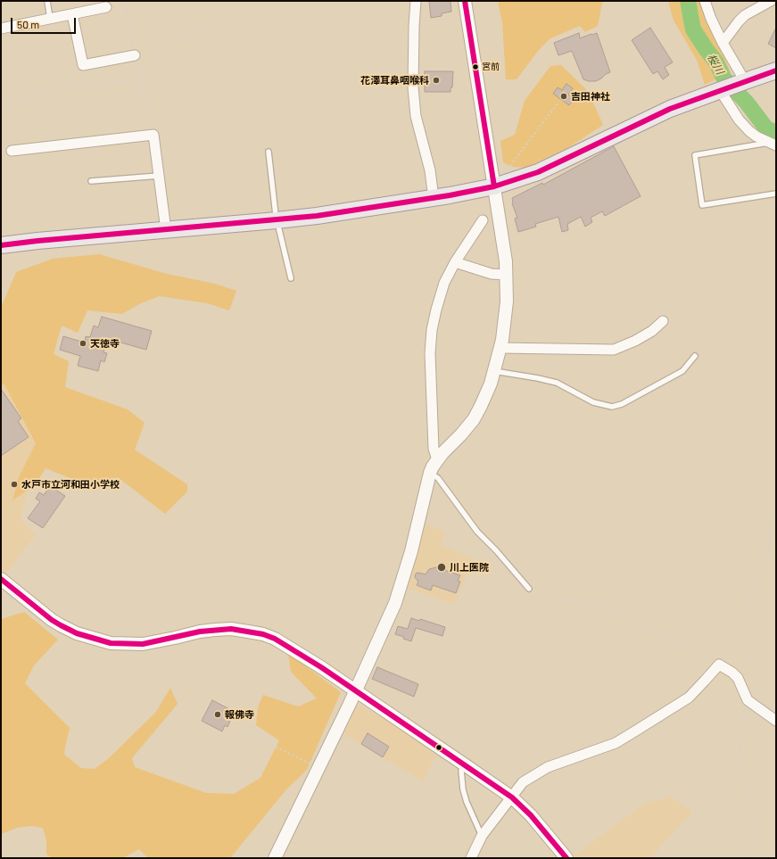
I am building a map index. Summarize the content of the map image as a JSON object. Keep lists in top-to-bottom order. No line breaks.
{"water":["桜川"],"places":["宮前","花澤耳鼻咽喉科","吉田神社","天徳寺","水戸市立河和田小学校","川上医院","報佛寺"],"scale_bar":"50 m"}
